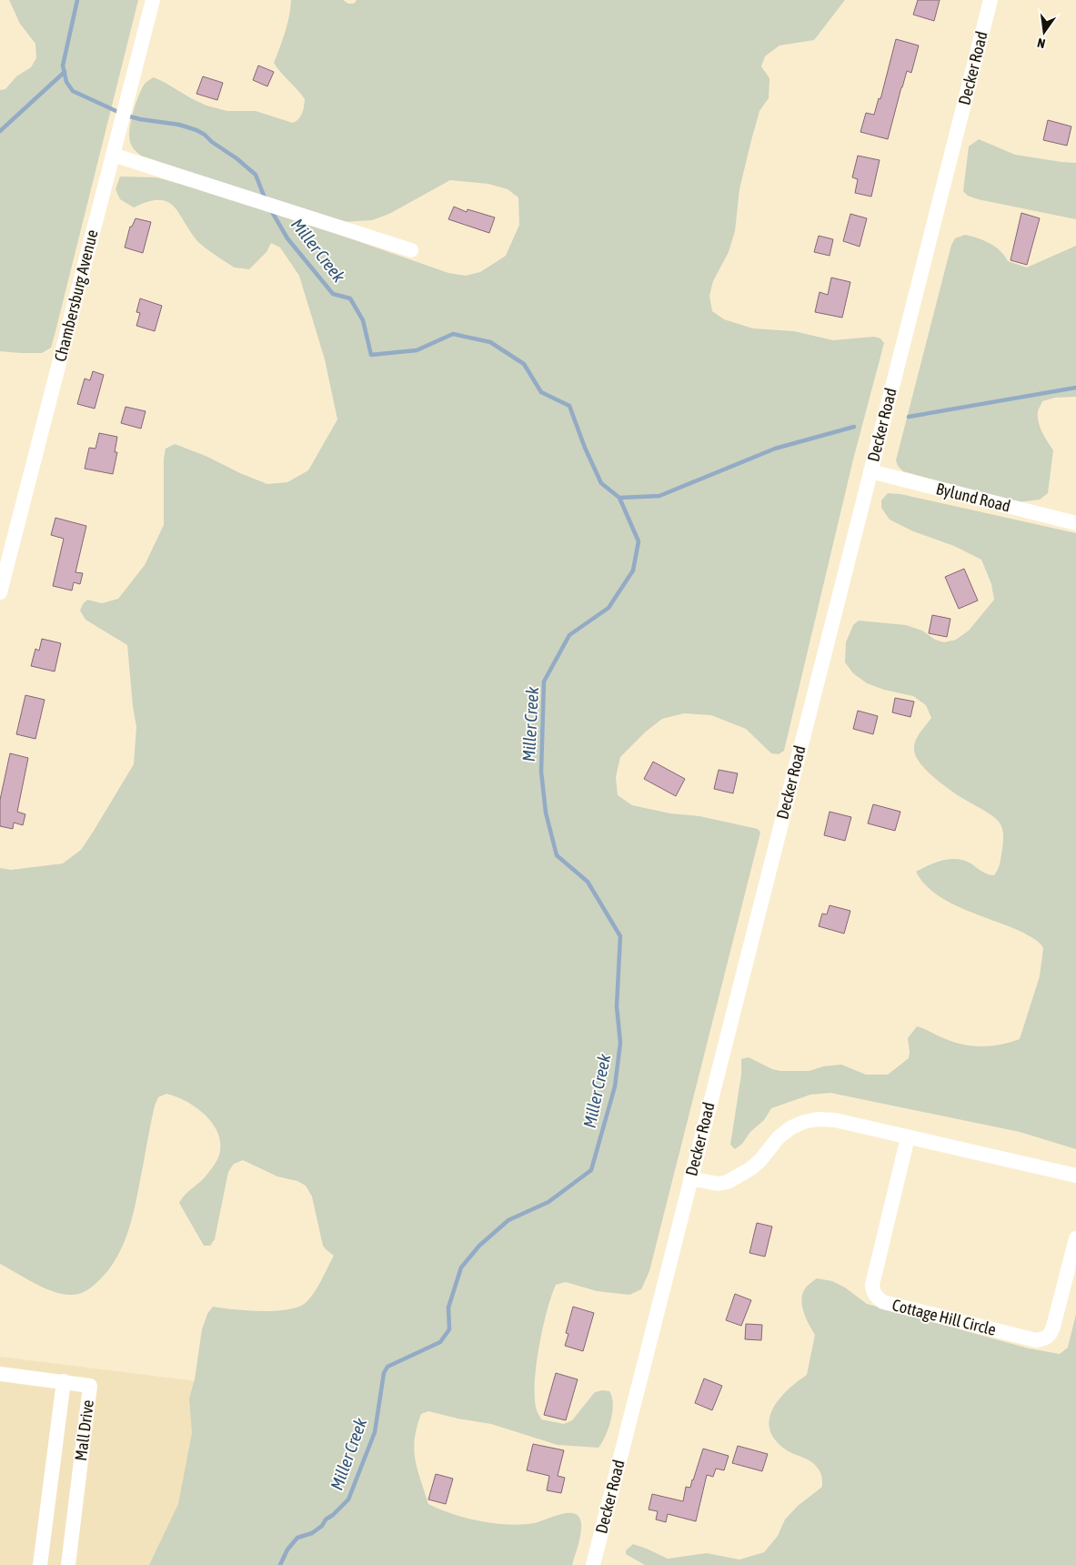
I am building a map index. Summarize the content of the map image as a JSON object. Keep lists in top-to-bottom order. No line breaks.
{"streets":{"street":["Decker Road","Chambersburg Avenue","Bylund Road","Cottage Hill Circle","Mall Drive"]},"crossings":[["Decker Road","Bylund Road"]],"water":["Miller Creek"],"north":"bottom"}
